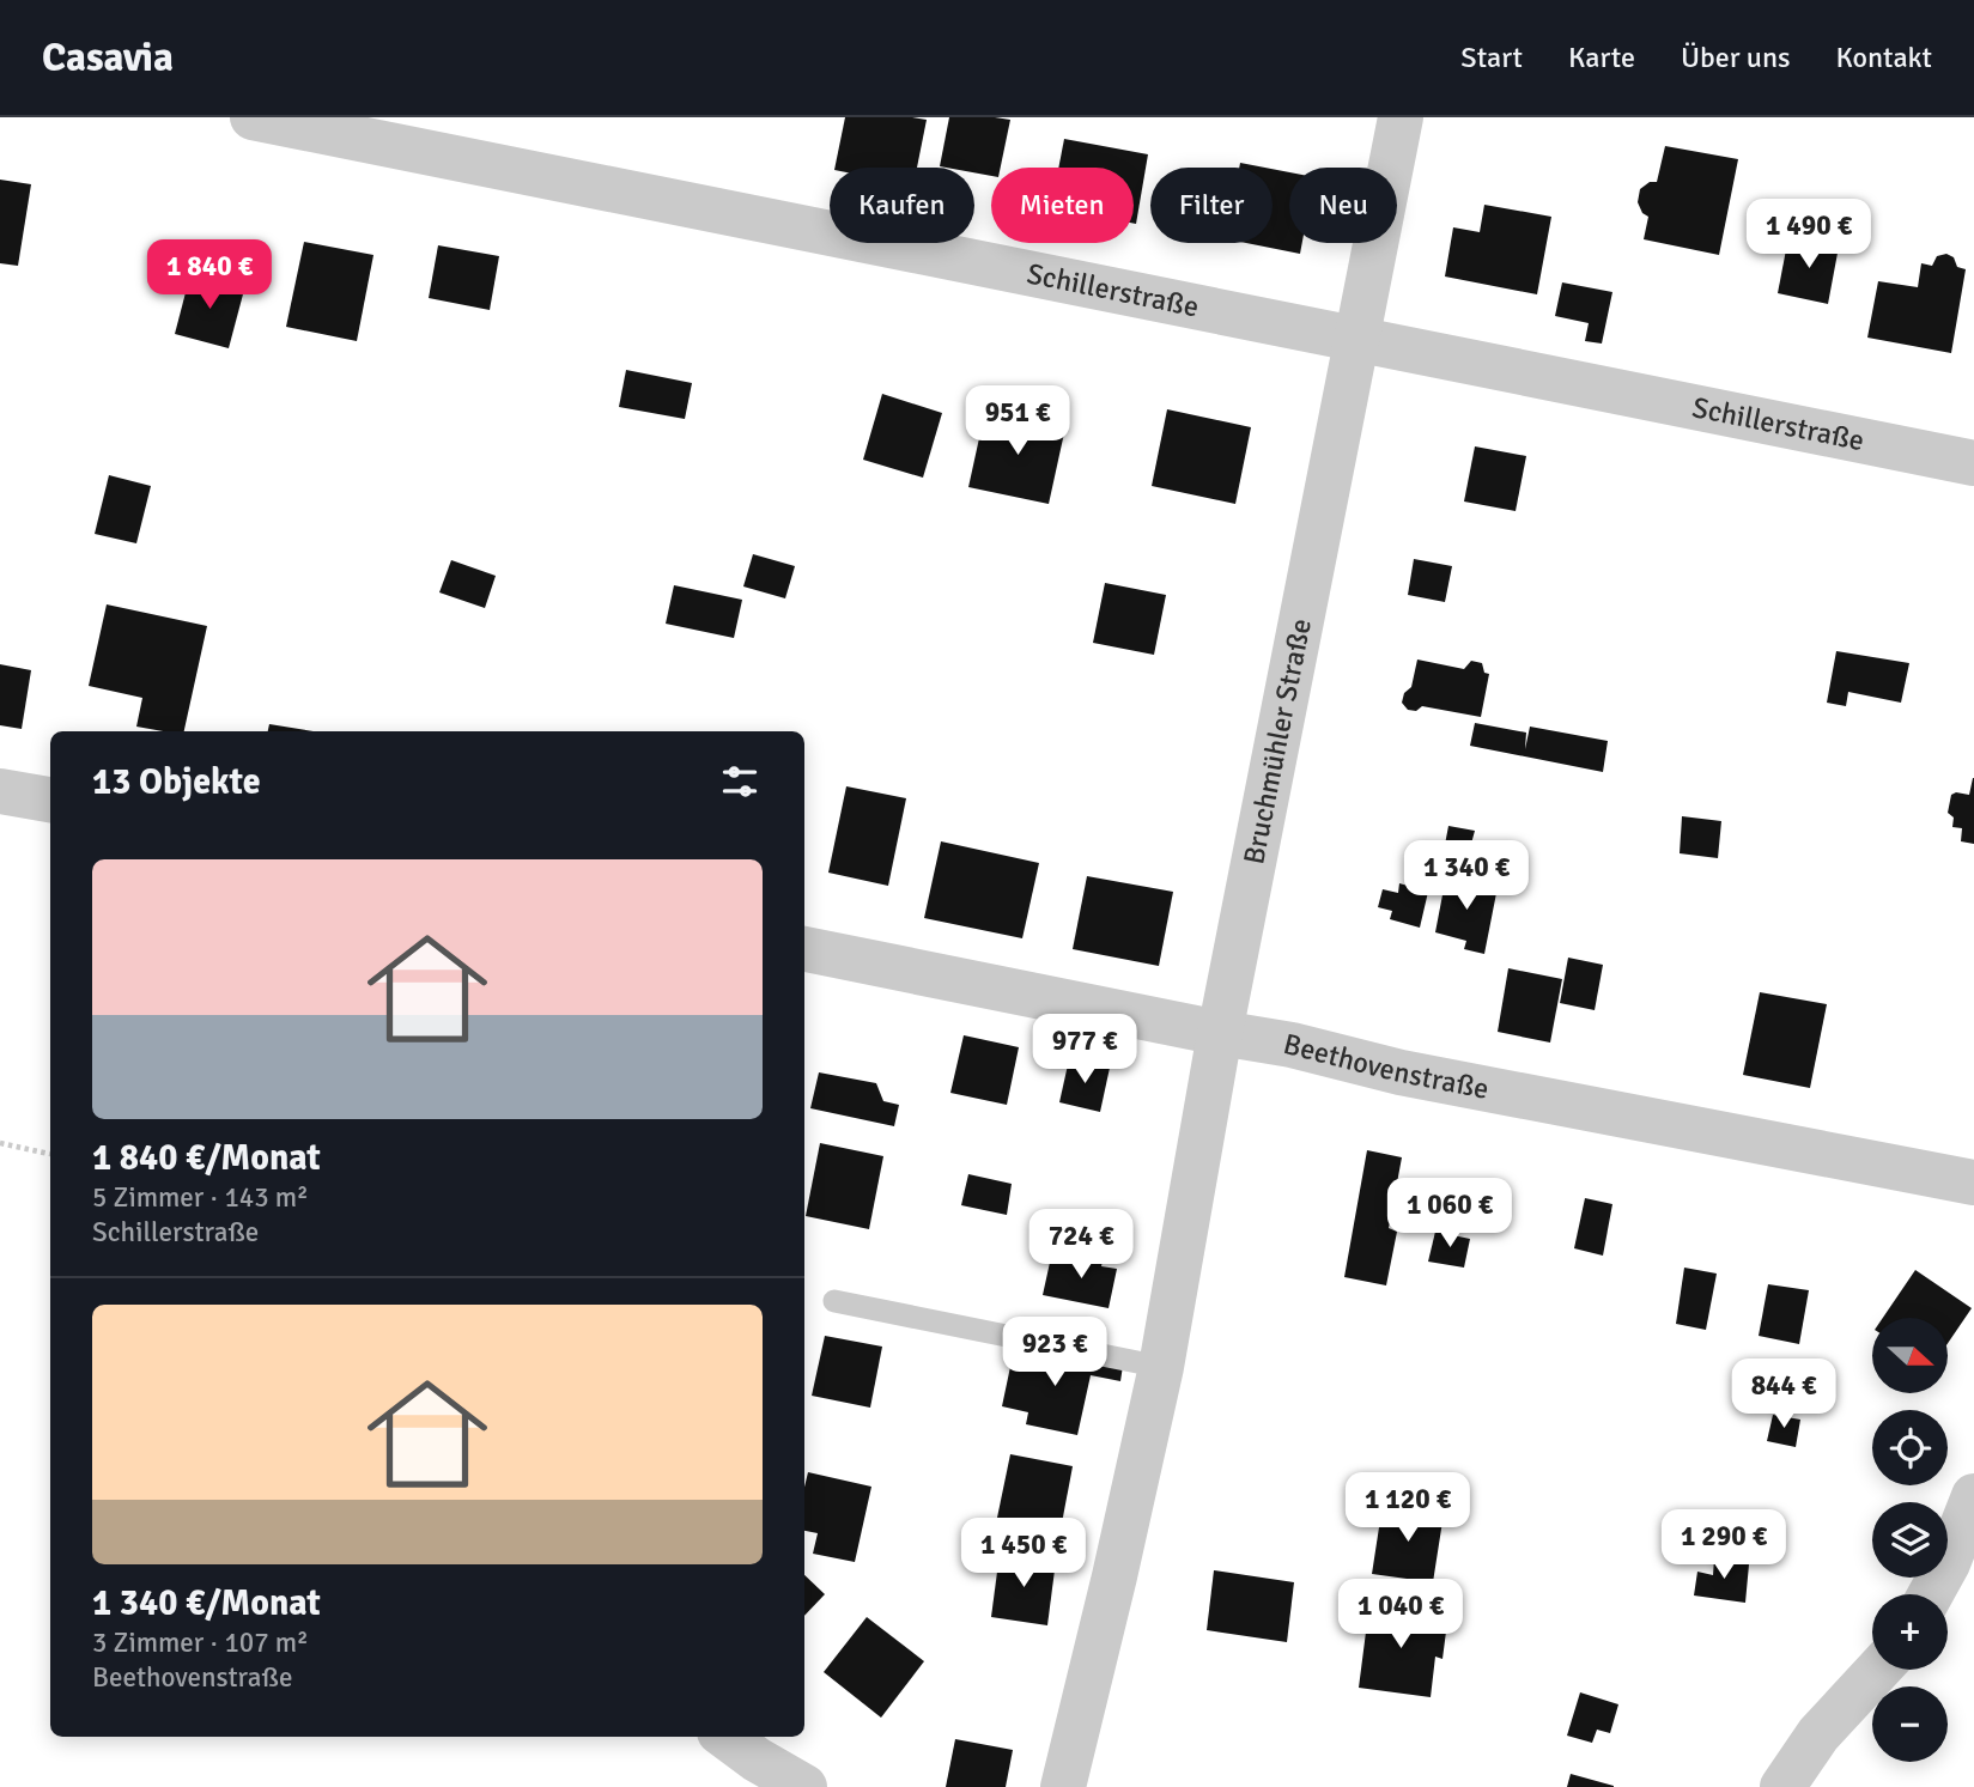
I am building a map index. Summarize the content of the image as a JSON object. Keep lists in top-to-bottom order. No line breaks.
{"streets":{"street":["Schillerstraße","Bruchmühler Straße","Beethovenstraße"]},"crossings":[["Schillerstraße","Bruchmühler Straße"],["Bruchmühler Straße","Beethovenstraße"]],"north":"right","page":{"header":"Casavia","nav":["Start","Karte","Über uns","Kontakt"],"chip":["Kaufen","Mieten","Filter","Neu"],"price":["1 490 €","1 840 €","951 €","1 340 €","977 €","1 060 €","724 €","923 €","844 €","1 120 €","1 290 €","1 450 €","1 040 €"],"heading":"13 Objekte","list":[{"name":"1 840 €/Monat","note":"5 Zimmer · 143 m² · Schillerstraße"},{"name":"1 340 €/Monat","note":"3 Zimmer · 107 m² · Beethovenstraße"}],"map_buttons":["+","−"]}}
